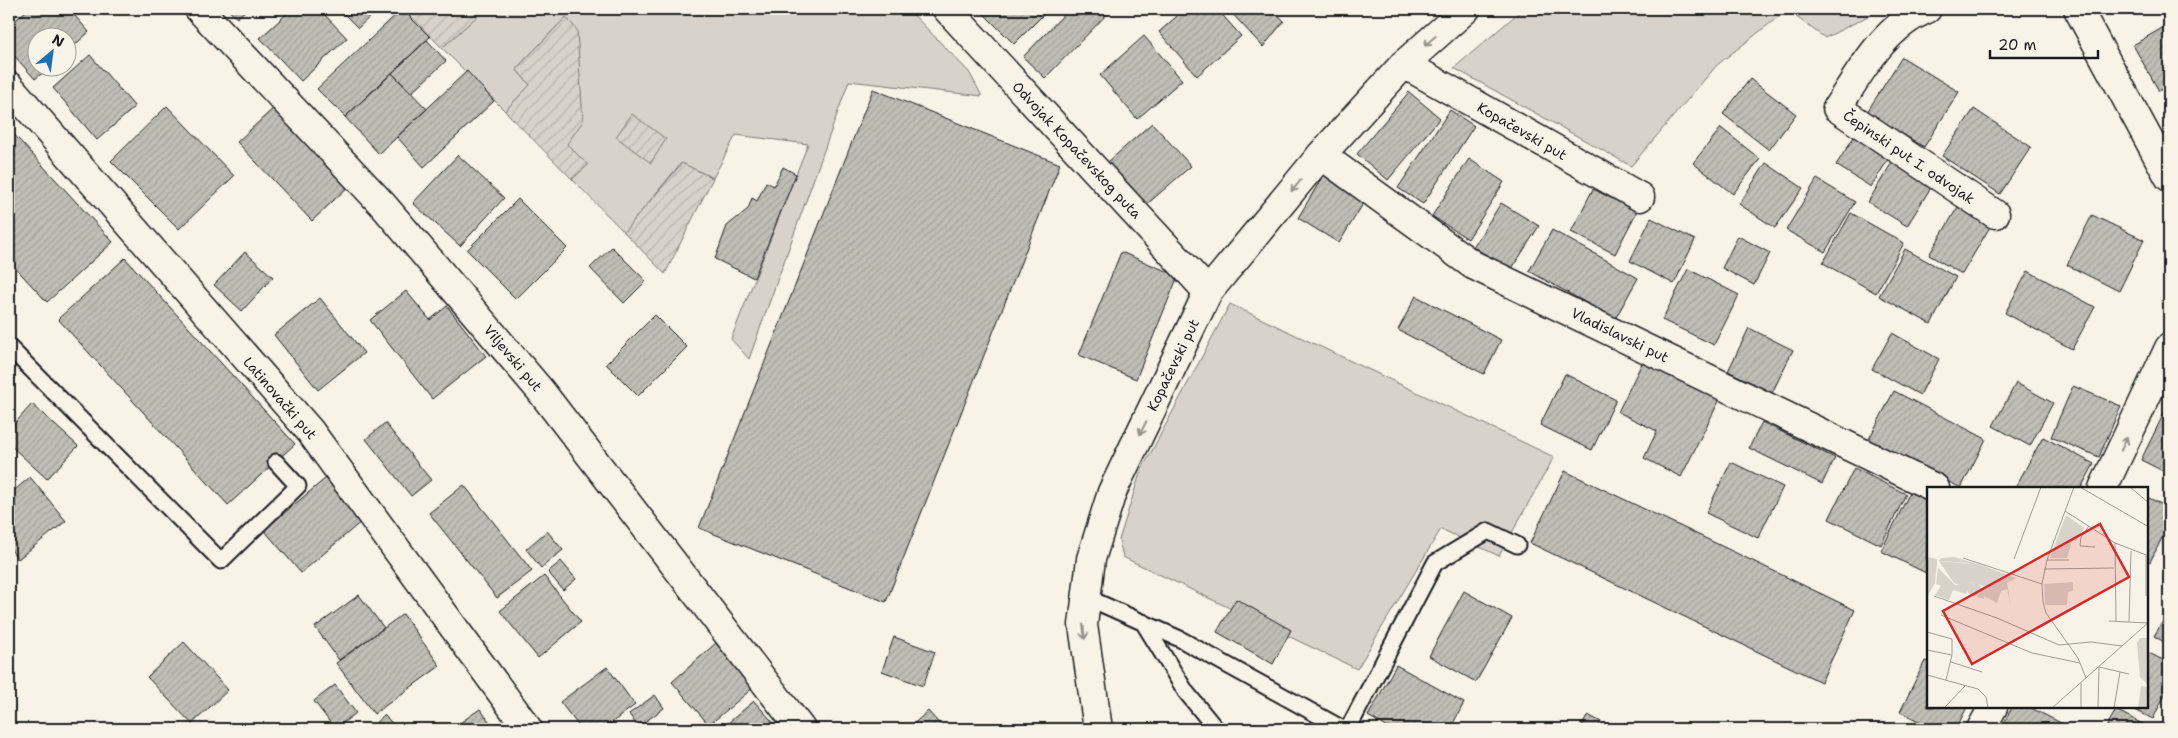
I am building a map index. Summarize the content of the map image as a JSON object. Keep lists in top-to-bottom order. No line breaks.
{"streets":{"street":["Kopačevski put","Odvojak Kopačevskog puta","Čepinski put I. odvojak","Vladislavski put","Viljevski put","Latinovački put"]},"crossings":[["Kopačevski put","Odvojak Kopačevskog puta"],["Kopačevski put","Vladislavski put"]],"one_way":["Kopačevski put"],"scale_bar":"20 m","north":"top right"}
